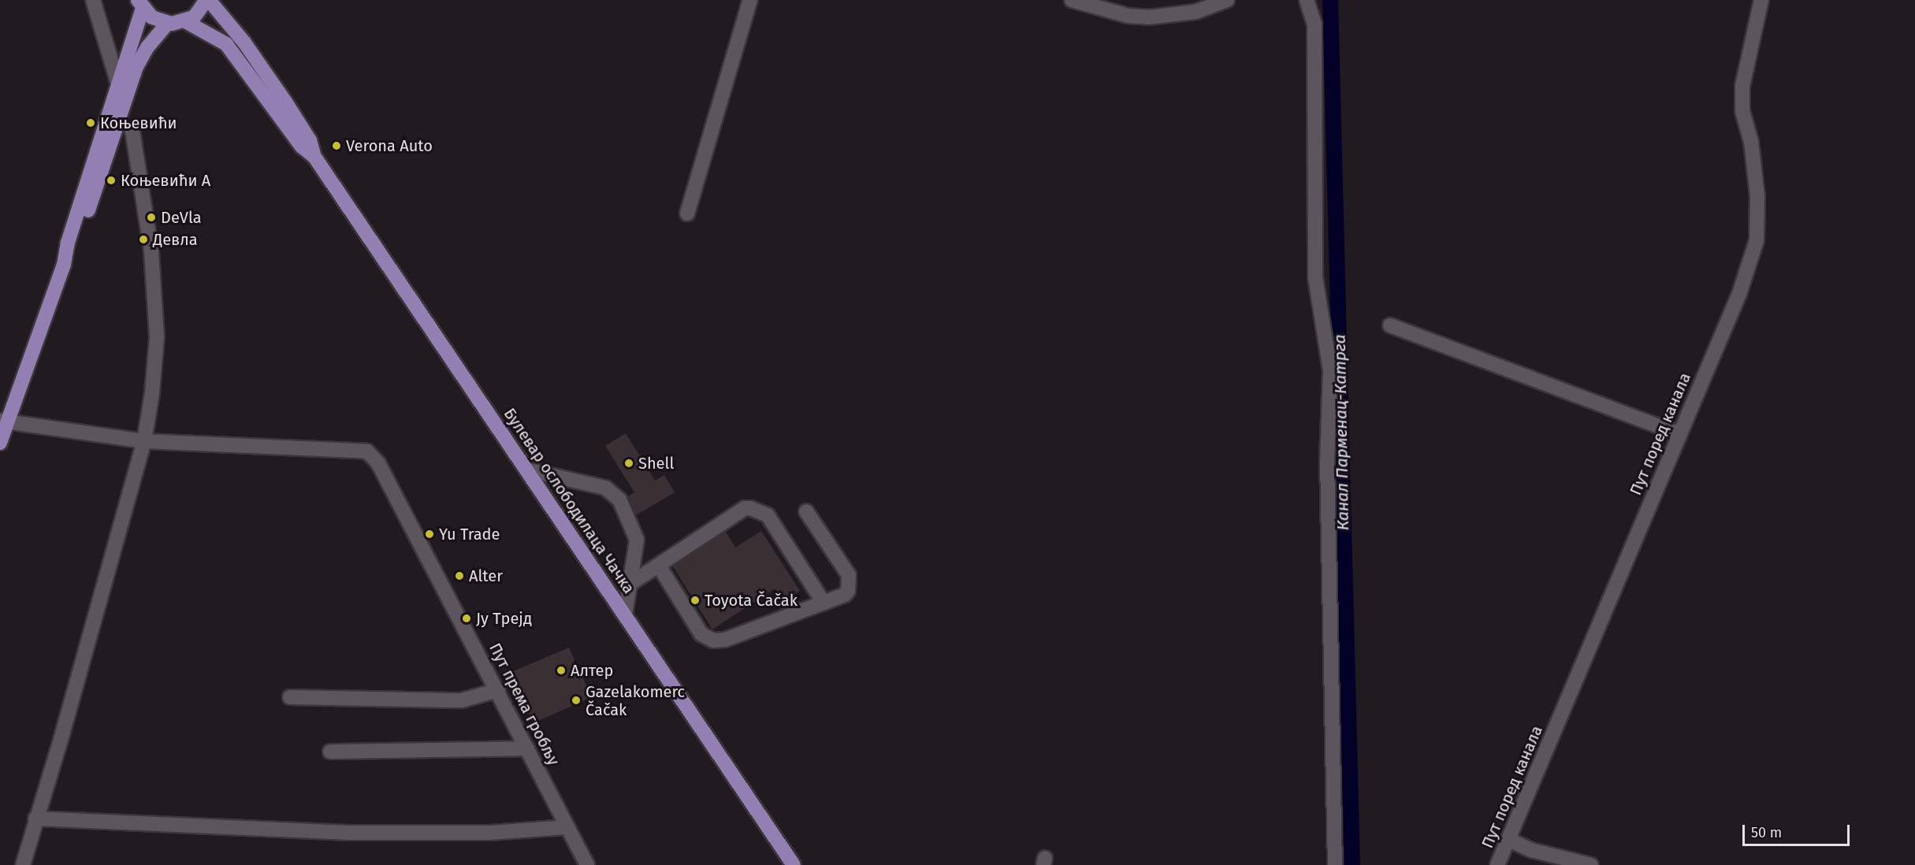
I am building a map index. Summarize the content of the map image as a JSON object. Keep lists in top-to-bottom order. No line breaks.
{"streets":{"main road":["Булевар ослободилаца Чачка"],"street":["Пут поред канала","Пут према гробљу"]},"water":["Канал Парменац-Катрга"],"places":["Коњевићи","Verona Auto","Коњевићи А","DeVla","Девла","Shell","Yu Trade","Alter","Toyota Čačak","Ју Трејд","Алтер","Gazelakomerc Čačak"],"scale_bar":"50 m"}
